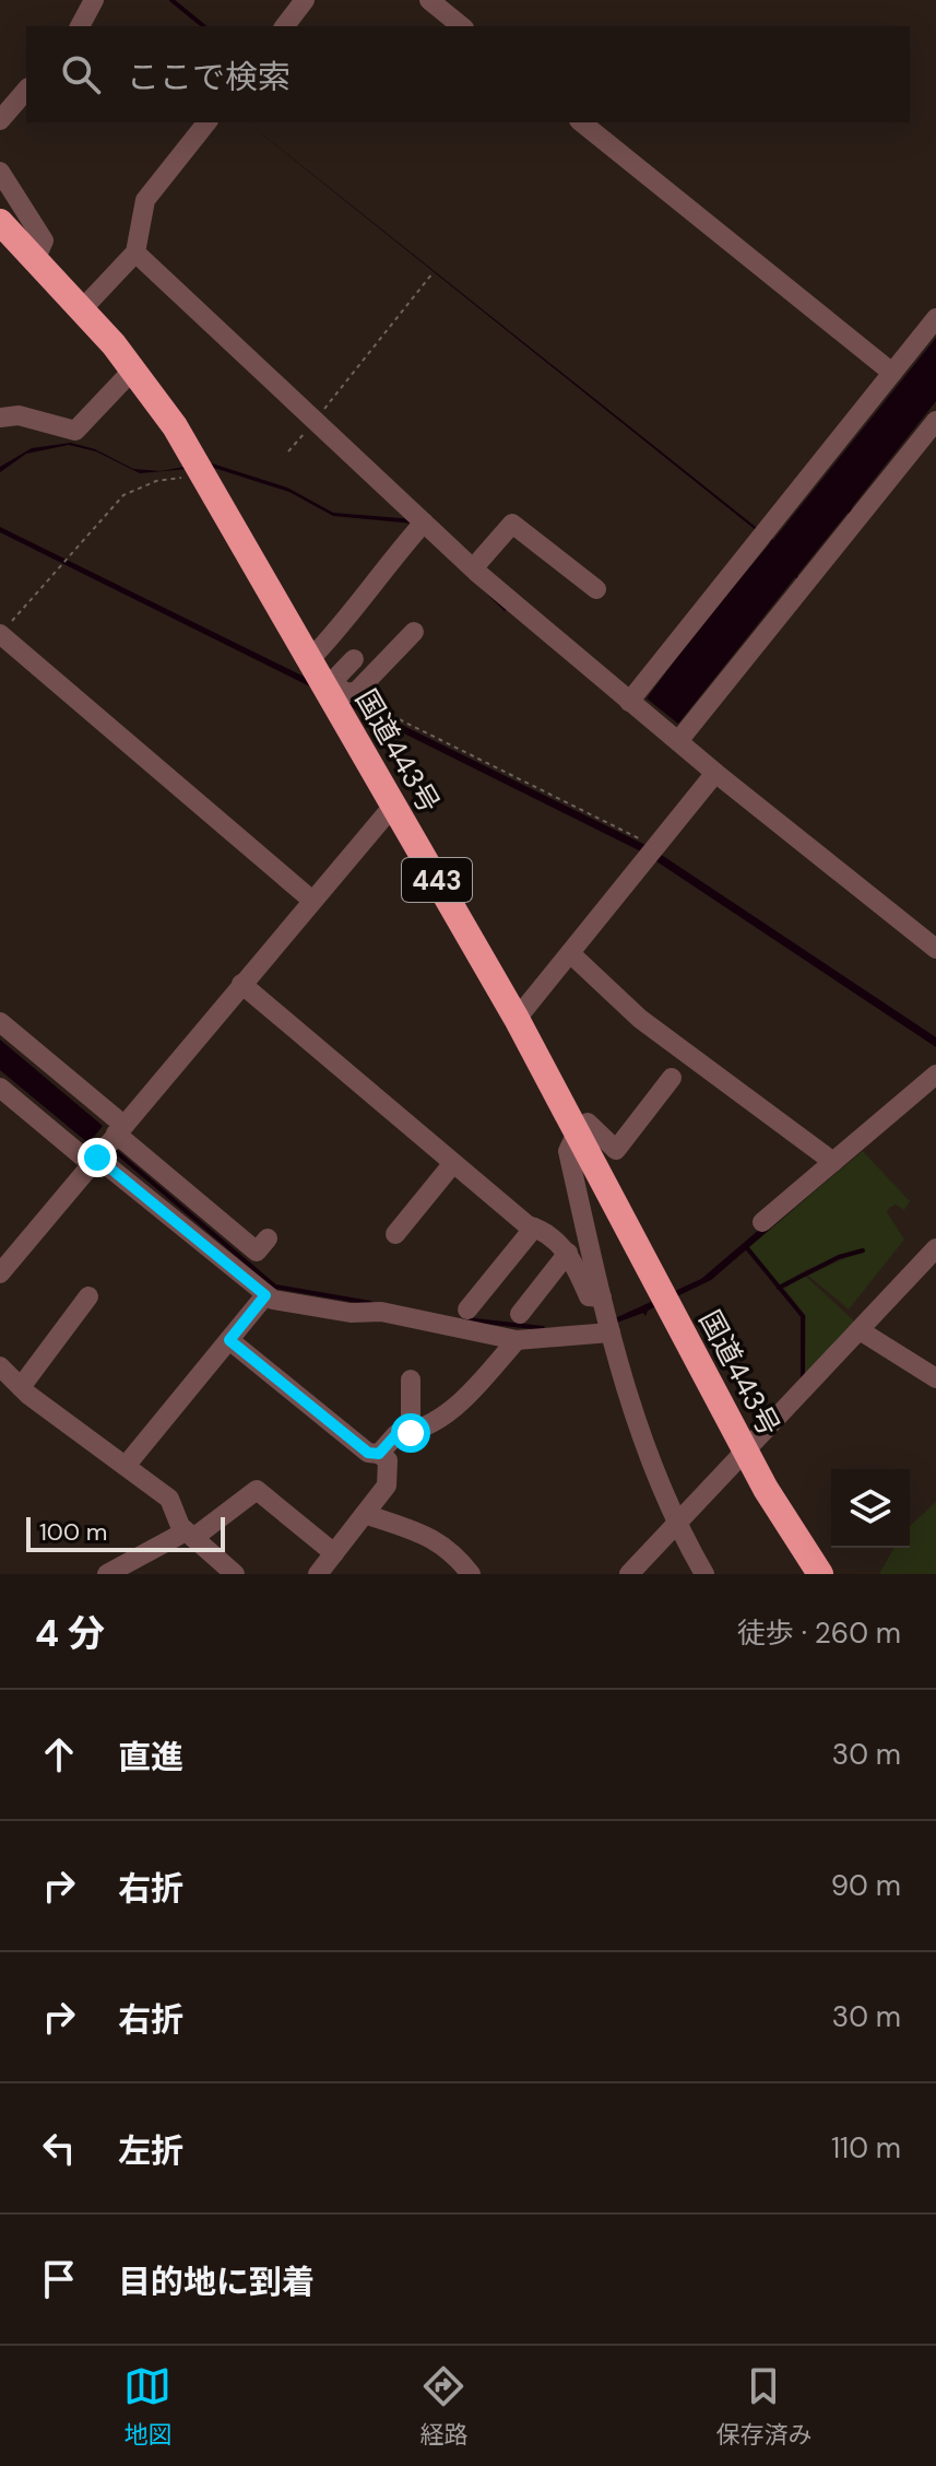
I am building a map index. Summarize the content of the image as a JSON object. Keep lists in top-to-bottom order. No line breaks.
{"streets":{"highway":["国道443号","443"]},"scale_bar":"100 m","page":{"search":"ここで検索","scale":"100 m","heading":["4 分","徒歩 · 260 m"],"list":[["直進","30 m"],["右折","90 m"],["右折","30 m"],["左折","110 m"],"目的地に到着"],"nav":["地図","経路","保存済み"]}}
